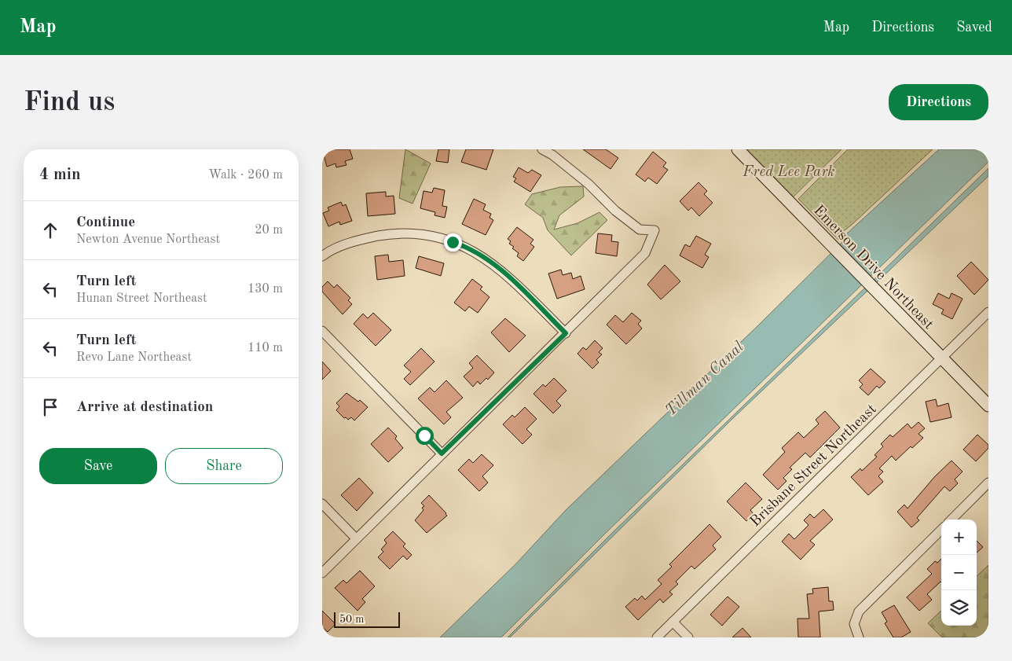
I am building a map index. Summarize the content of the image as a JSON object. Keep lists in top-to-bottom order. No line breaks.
{"streets":{"street":["Emerson Drive Northeast","Brisbane Street Northeast"]},"crossings":[["Emerson Drive Northeast","Brisbane Street Northeast"]],"water":["Tillman Canal"],"parks":["Fred Lee Park"],"scale_bar":"50 m","page":{"header":"Map","nav":["Map","Directions","Saved"],"buttons":["Directions",["Save","Share"]],"title":"Find us","heading":["4 min","Walk · 260 m"],"list":[["Continue","Newton Avenue Northeast","20 m"],["Turn left","Hunan Street Northeast","130 m"],["Turn left","Revo Lane Northeast","110 m"],"Arrive at destination"],"map_buttons":["+","−"],"scale":"50 m"}}
